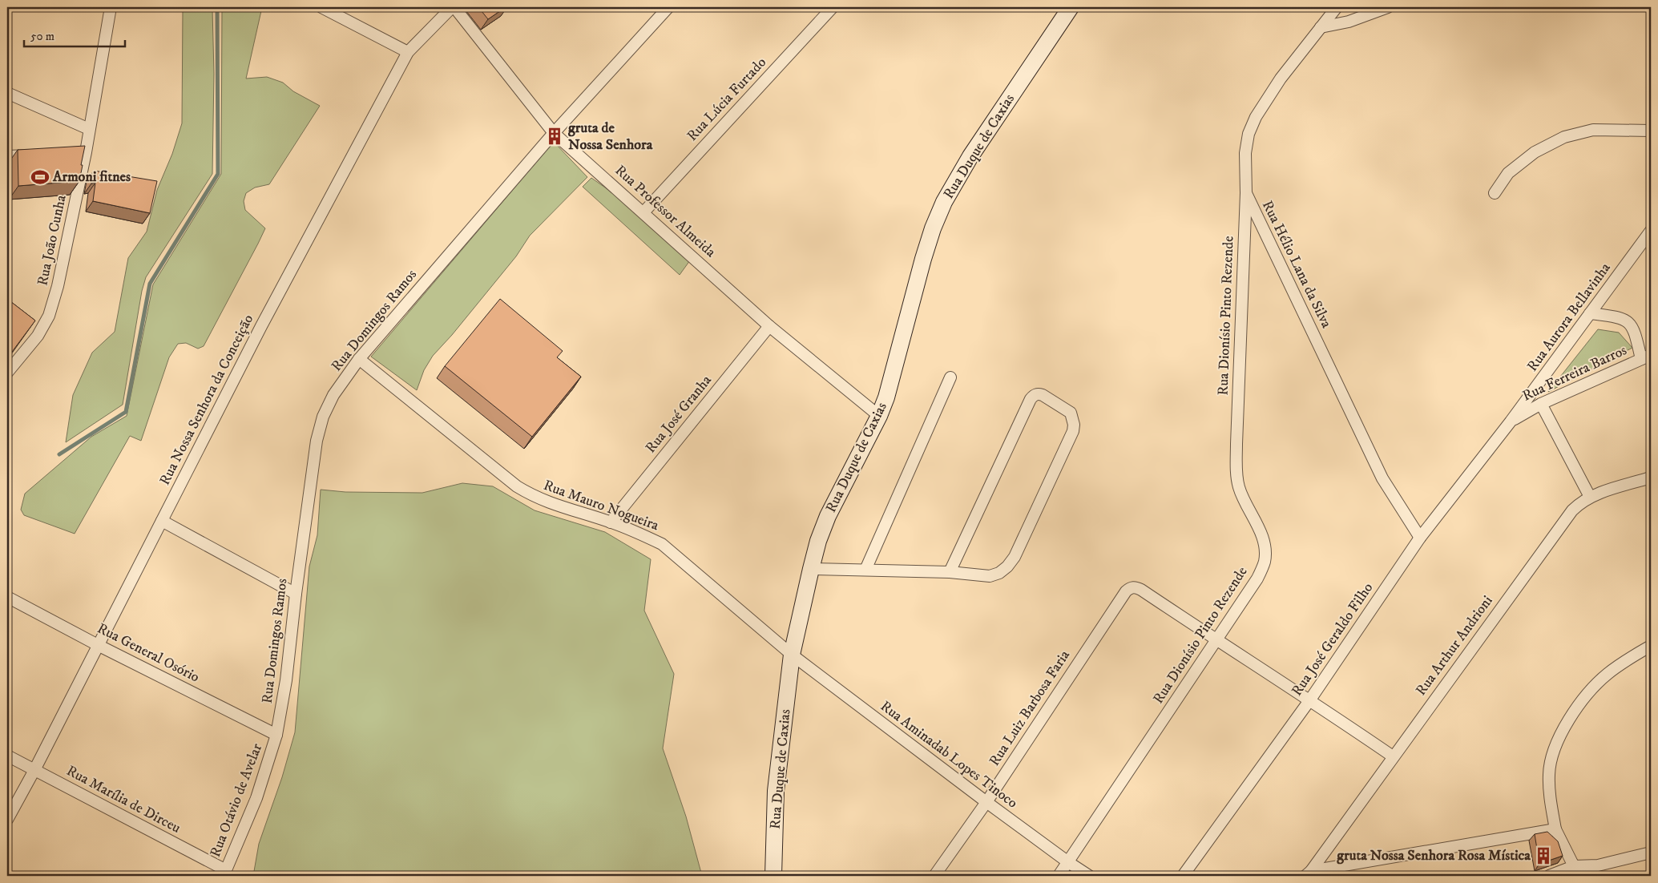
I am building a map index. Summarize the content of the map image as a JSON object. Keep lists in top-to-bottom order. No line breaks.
{"streets":{"street":["Rua Lúcia Furtado","Rua Duque de Caxias","Rua Professor Almeida","Rua João Cunha","Rua Hélio Lana da Silva","Rua Dionísio Pinto Rezende","Rua Aurora Bellavinha","Rua Domingos Ramos","Rua Ferreira Barros","Rua Nossa Senhora da Conceição","Rua José Granha","Rua Mauro Nogueira","Rua José Geraldo Filho","Rua Arthur Andrioni","Rua General Osório","Rua Luiz Barbosa Faria","Rua Aminadab Lopes Tinoco","Rua Marília de Dirceu","Rua Otávio de Avelar"]},"crossings":[["Rua Lúcia Furtado","Rua Professor Almeida"],["Rua Duque de Caxias","Rua Professor Almeida"],["Rua Duque de Caxias","Rua Mauro Nogueira"],["Rua Duque de Caxias","Rua Aminadab Lopes Tinoco"],["Rua Professor Almeida","Rua Domingos Ramos"],["Rua Professor Almeida","Rua Nossa Senhora da Conceição"],["Rua Professor Almeida","Rua José Granha"],["Rua Hélio Lana da Silva","Rua Dionísio Pinto Rezende"],["Rua Hélio Lana da Silva","Rua José Geraldo Filho"],["Rua Dionísio Pinto Rezende","Rua Luiz Barbosa Faria"],["Rua Dionísio Pinto Rezende","Rua Aminadab Lopes Tinoco"],["Rua Aurora Bellavinha","Rua Ferreira Barros"],["Rua Aurora Bellavinha","Rua José Geraldo Filho"],["Rua Domingos Ramos","Rua Mauro Nogueira"],["Rua Domingos Ramos","Rua General Osório"],["Rua Domingos Ramos","Rua Otávio de Avelar"],["Rua Ferreira Barros","Rua José Geraldo Filho"],["Rua Nossa Senhora da Conceição","Rua General Osório"],["Rua Nossa Senhora da Conceição","Rua Marília de Dirceu"],["Rua José Granha","Rua Mauro Nogueira"],["Rua Mauro Nogueira","Rua Aminadab Lopes Tinoco"],["Rua General Osório","Rua Otávio de Avelar"],["Rua Luiz Barbosa Faria","Rua Aminadab Lopes Tinoco"],["Rua Marília de Dirceu","Rua Otávio de Avelar"]],"places":{"building":["gruta de Nossa Senhora","gruta Nossa Senhora Rosa Mística"],"sports":["Armoni fitnes"]},"scale_bar":"50 m"}
